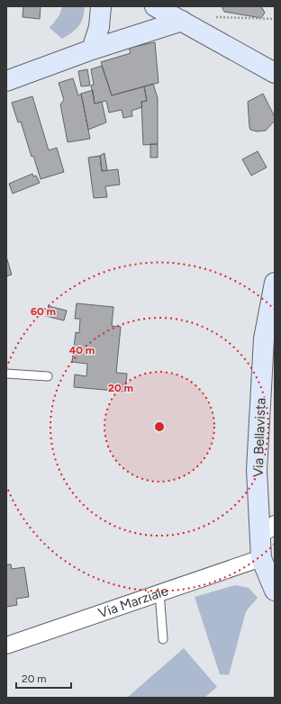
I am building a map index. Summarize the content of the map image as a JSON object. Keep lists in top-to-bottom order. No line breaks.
{"streets":{"street":["Via Bellavista","Via Marziale"]},"crossings":[["Via Bellavista","Via Marziale"]],"scale_bar":"20 m","rings":["60 m","40 m","20 m"]}
